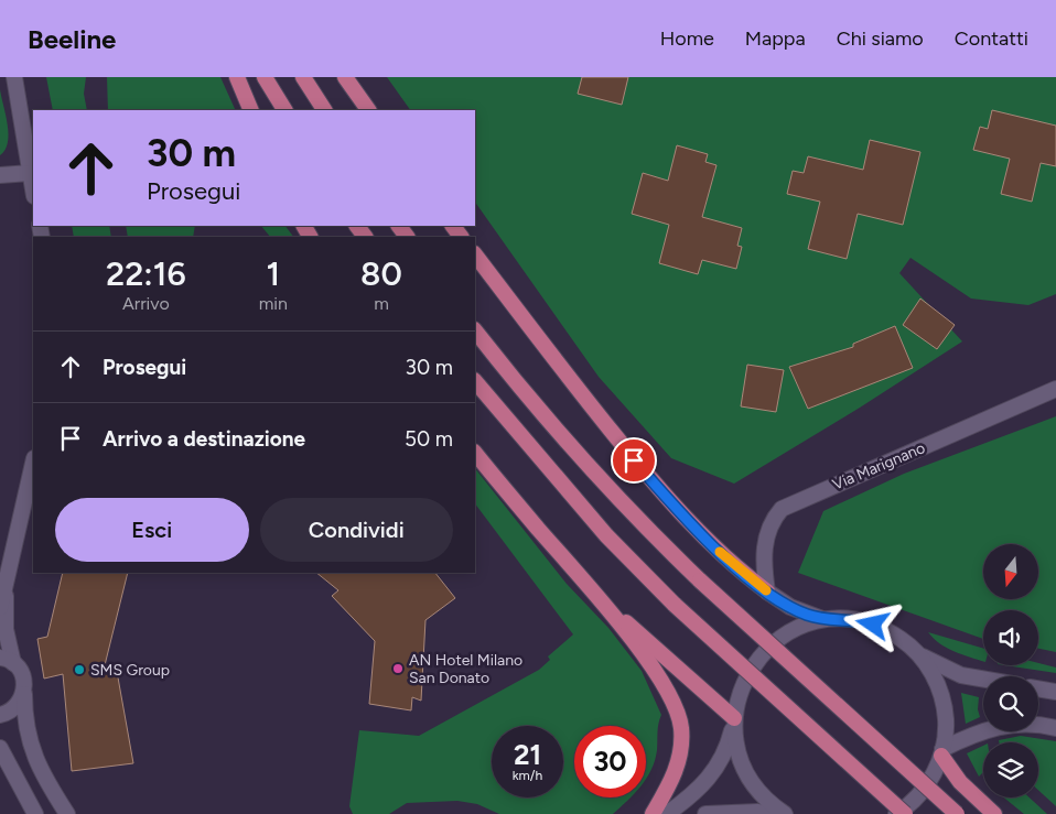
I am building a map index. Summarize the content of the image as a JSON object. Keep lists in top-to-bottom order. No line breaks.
{"streets":{"street":["Via Marignano"]},"places":["AN Hotel Milano San Donato","SMS Group"],"north":"bottom","page":{"header":"Beeline","nav":["Home","Mappa","Chi siamo","Contatti"],"turn":["30 m","Prosegui"],"eta":["22:16","Arrivo","1","min","80","m"],"list":[{"name":"Prosegui","value":"30 m"},{"name":"Arrivo a destinazione","value":"50 m"}],"buttons":["Esci","Condividi"],"speed":"21 km/h","limit":"30"}}
